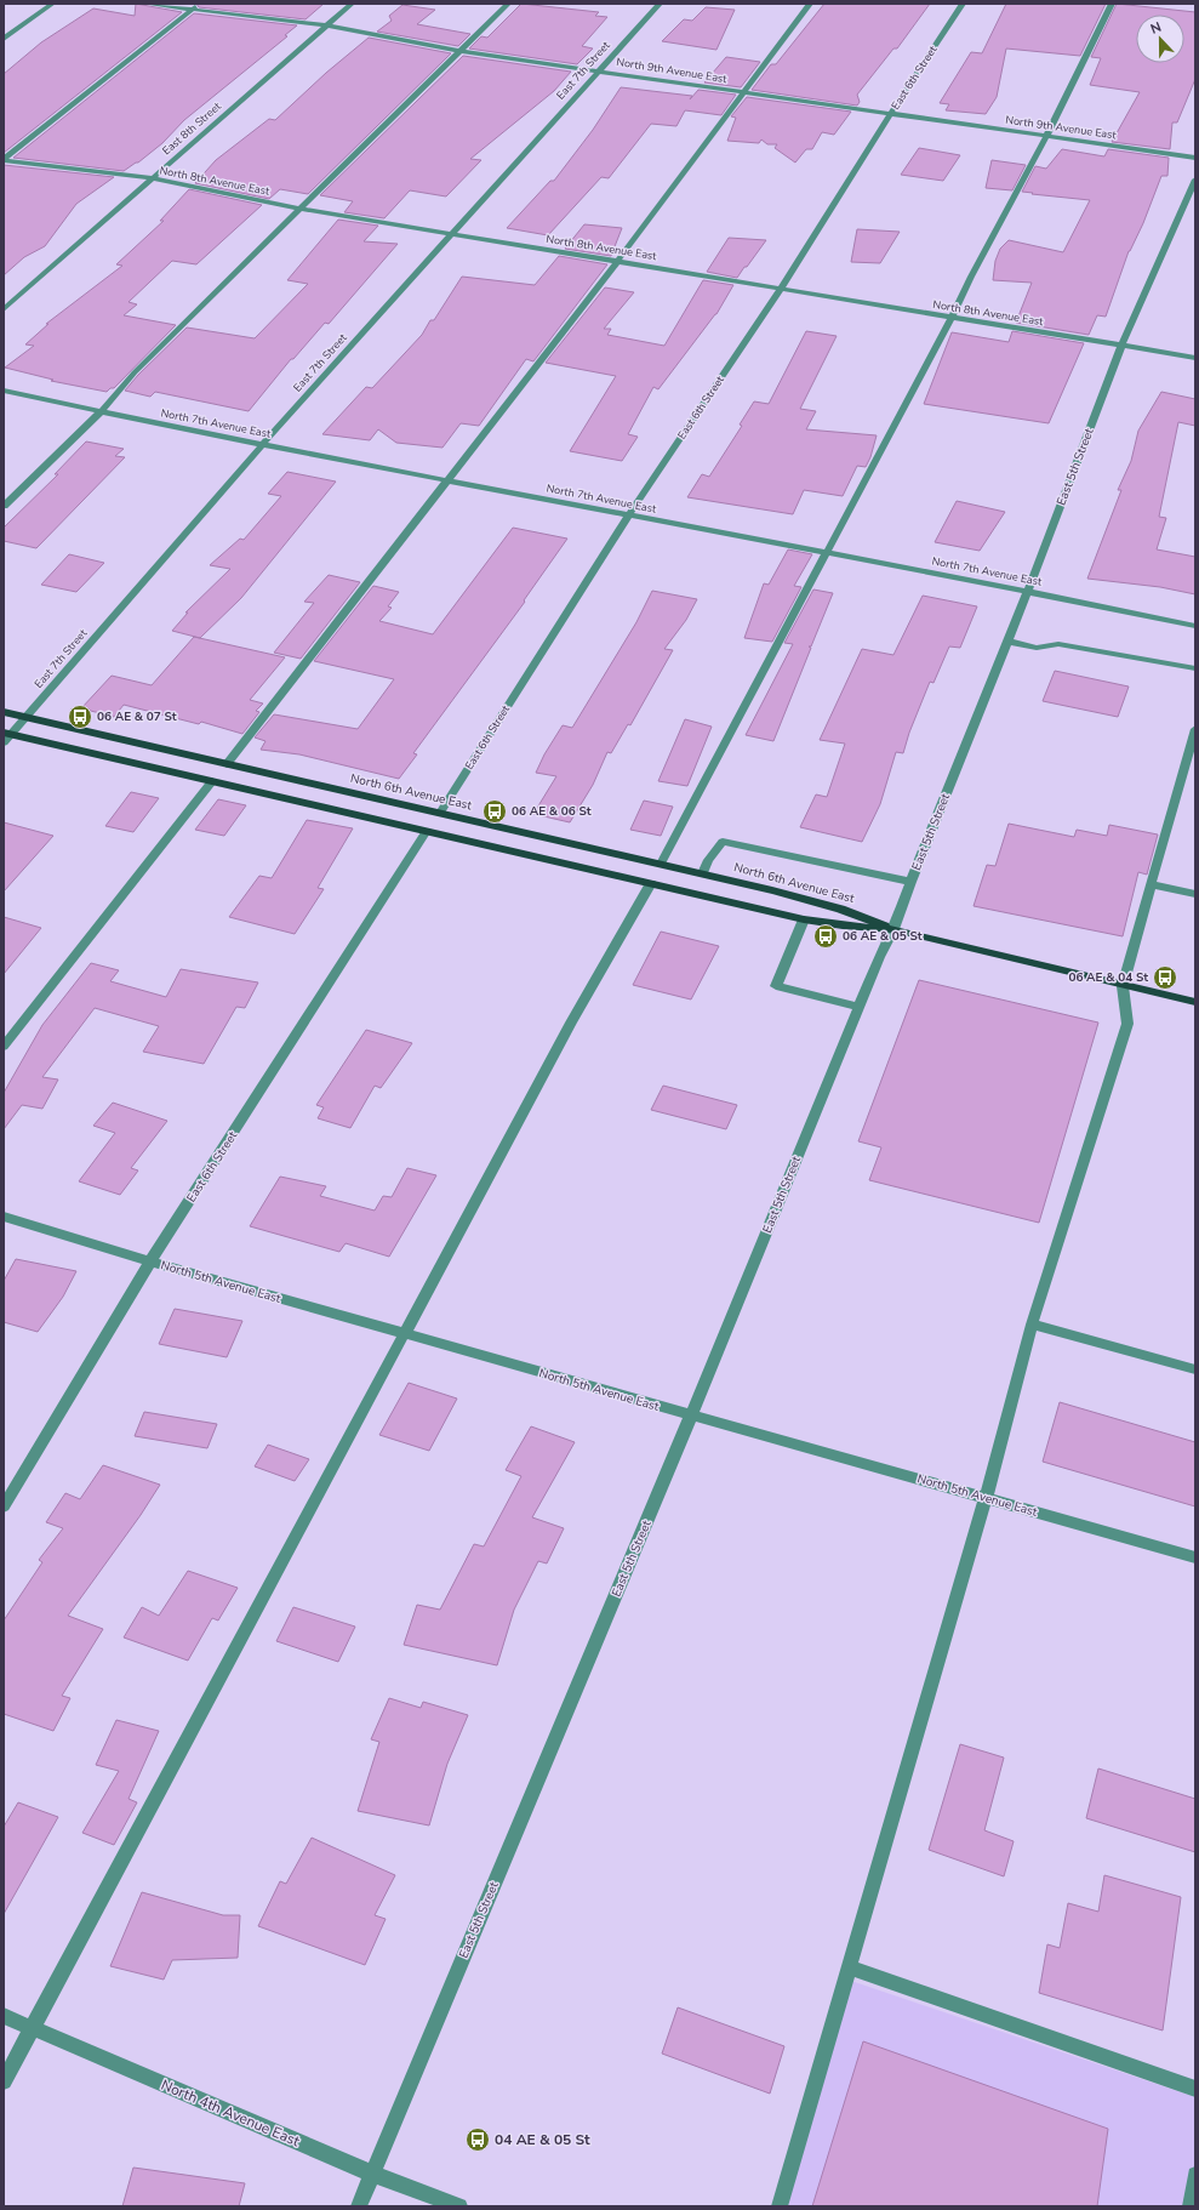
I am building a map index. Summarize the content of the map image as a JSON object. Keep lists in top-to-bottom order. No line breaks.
{"streets":{"main road":["North 6th Avenue East"],"street":["East 7th Street","North 9th Avenue East","East 6th Street","East 8th Street","North 8th Avenue East","North 7th Avenue East","East 5th Street","North 5th Avenue East","North 4th Avenue East"]},"crossings":[["East 7th Street","North 9th Avenue East"],["East 7th Street","North 8th Avenue East"],["East 7th Street","North 7th Avenue East"],["East 7th Street","North 6th Avenue East"],["North 9th Avenue East","East 6th Street"],["North 9th Avenue East","East 8th Street"],["East 6th Street","North 8th Avenue East"],["East 6th Street","North 7th Avenue East"],["East 6th Street","North 6th Avenue East"],["East 6th Street","North 5th Avenue East"],["East 8th Street","North 8th Avenue East"],["North 8th Avenue East","East 5th Street"],["North 7th Avenue East","East 5th Street"],["East 5th Street","North 6th Avenue East"],["East 5th Street","North 5th Avenue East"],["East 5th Street","North 4th Avenue East"]],"places":{"bus stop":["06 AE & 07 St","06 AE & 06 St","06 AE & 05 St","06 AE & 04 St","04 AE & 05 St"]},"north":"top"}
